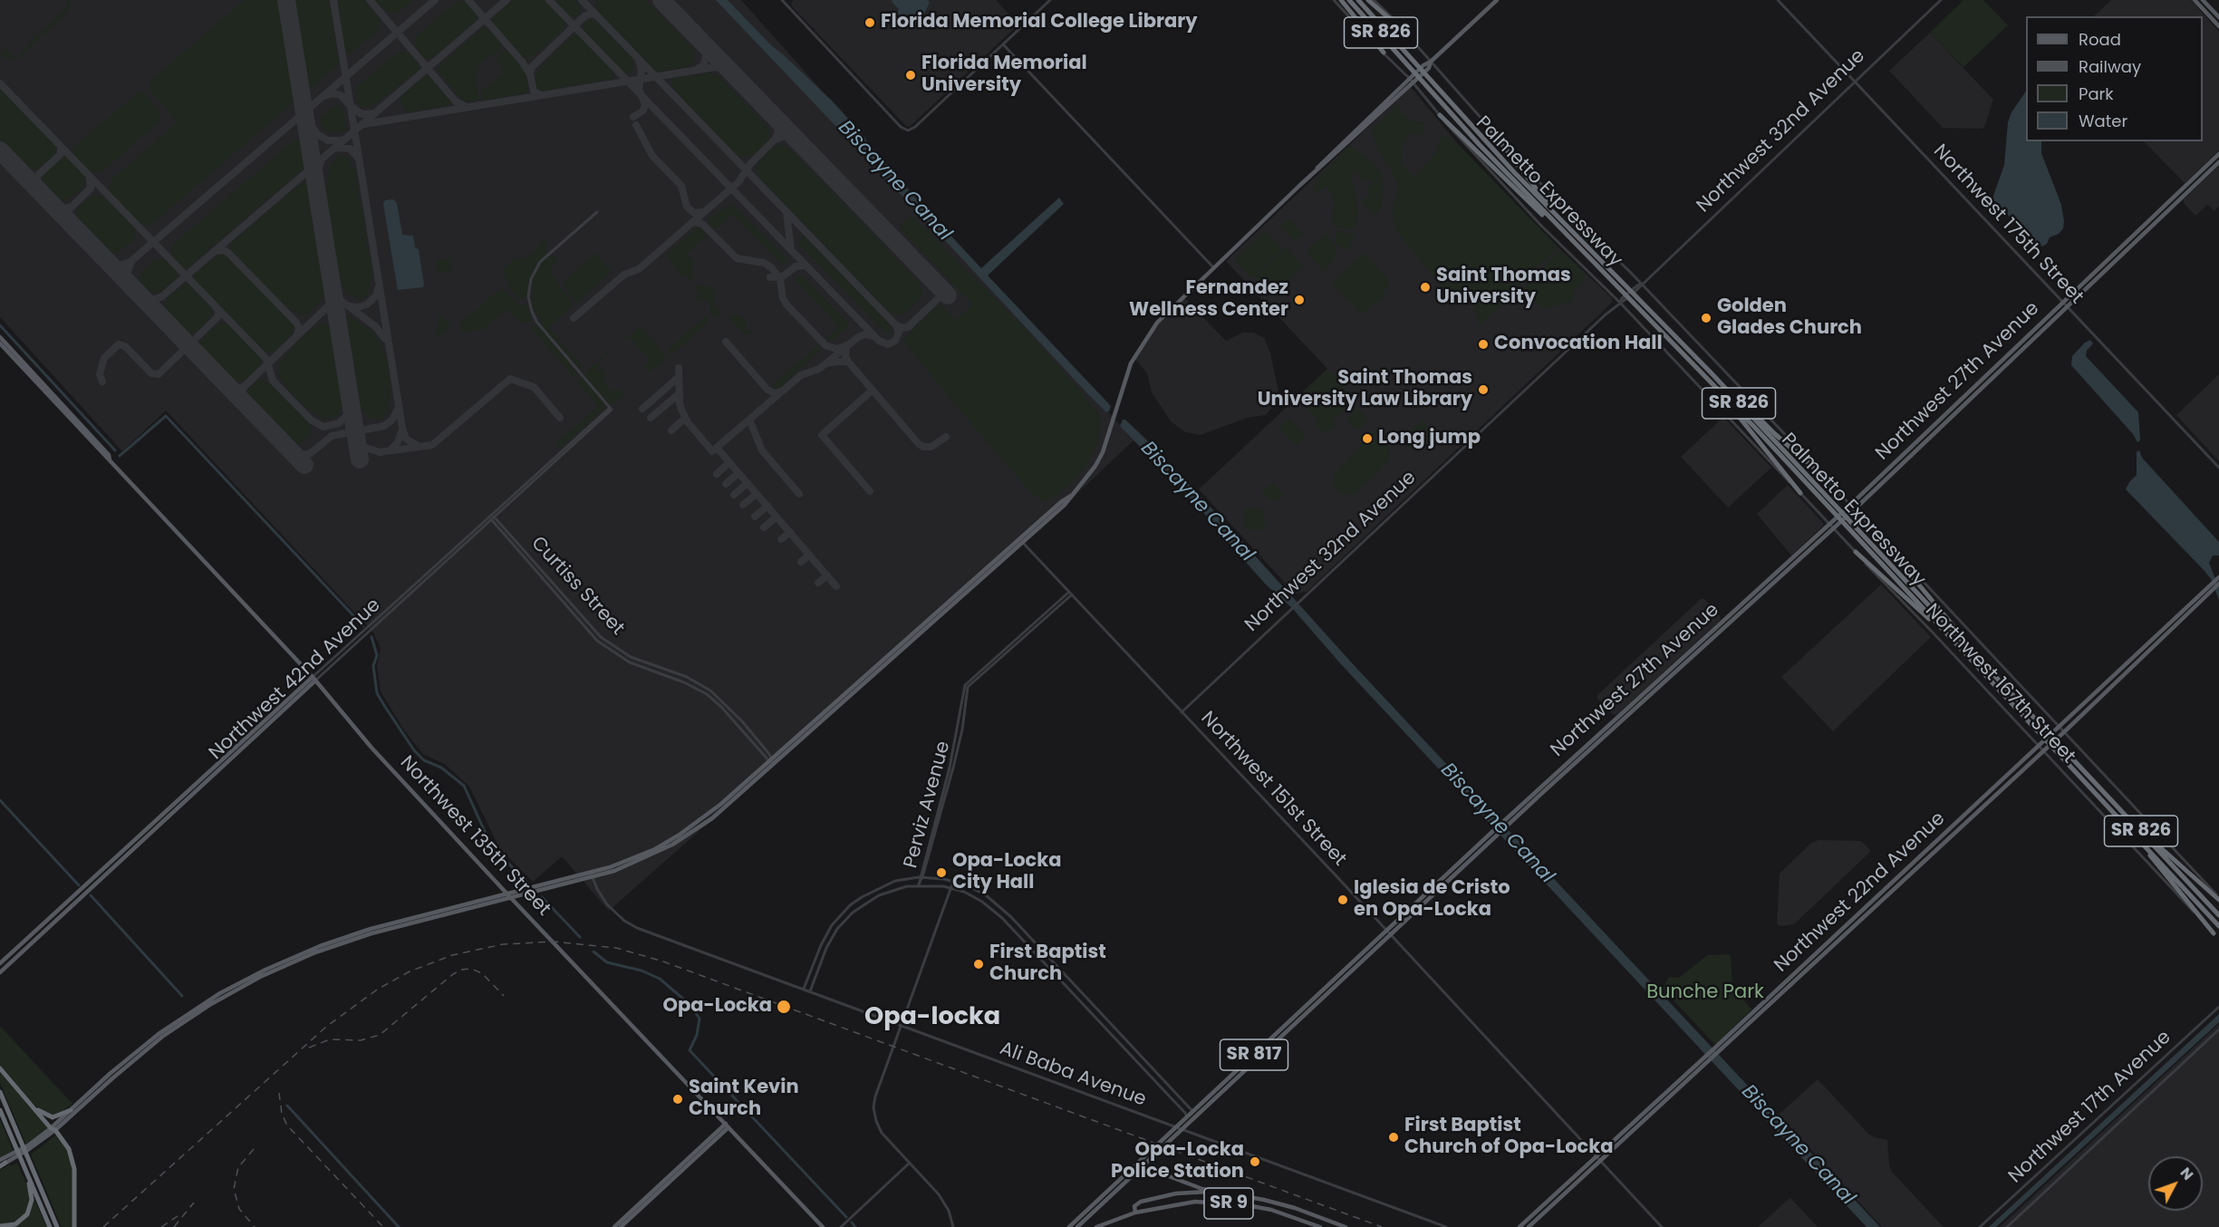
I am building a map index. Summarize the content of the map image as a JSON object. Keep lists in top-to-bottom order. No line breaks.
{"streets":{"highway":["SR 826","Palmetto Expressway"],"main road":["Northwest 27th Avenue","Northwest 42nd Avenue","Northwest 135th Street","Northwest 22nd Avenue","SR 817","SR 9"],"street":["Northwest 32nd Avenue","Northwest 175th Street","Curtiss Street","Northwest 167th Street","Northwest 151st Street","Perviz Avenue","Ali Baba Avenue","Northwest 17th Avenue"]},"crossings":[["Northwest 32nd Avenue","Northwest 175th Street"],["Northwest 32nd Avenue","Northwest 167th Street"],["Northwest 32nd Avenue","Northwest 151st Street"],["Northwest 175th Street","Northwest 27th Avenue"],["Northwest 27th Avenue","Northwest 167th Street"],["Northwest 27th Avenue","Northwest 151st Street"],["Northwest 27th Avenue","Ali Baba Avenue"],["Northwest 27th Avenue","SR 9"],["Curtiss Street","Northwest 42nd Avenue"],["Northwest 42nd Avenue","Northwest 135th Street"],["Northwest 167th Street","Northwest 22nd Avenue"],["Northwest 151st Street","Perviz Avenue"],["Northwest 151st Street","Northwest 22nd Avenue"]],"districts":["Opa-locka"],"water":["Biscayne Canal"],"parks":["Bunche Park"],"places":["Florida Memorial College Library","Florida Memorial University","Saint Thomas University","Fernandez Wellness Center","Golden Glades Church","Convocation Hall","Saint Thomas University Law Library","Long jump","Opa-Locka City Hall","Iglesia de Cristo en Opa-Locka","First Baptist Church","Opa-Locka","Saint Kevin Church","First Baptist Church of Opa-Locka","Opa-Locka Police Station"],"legend":["Road","Railway","Park","Water"],"north":"top right"}
